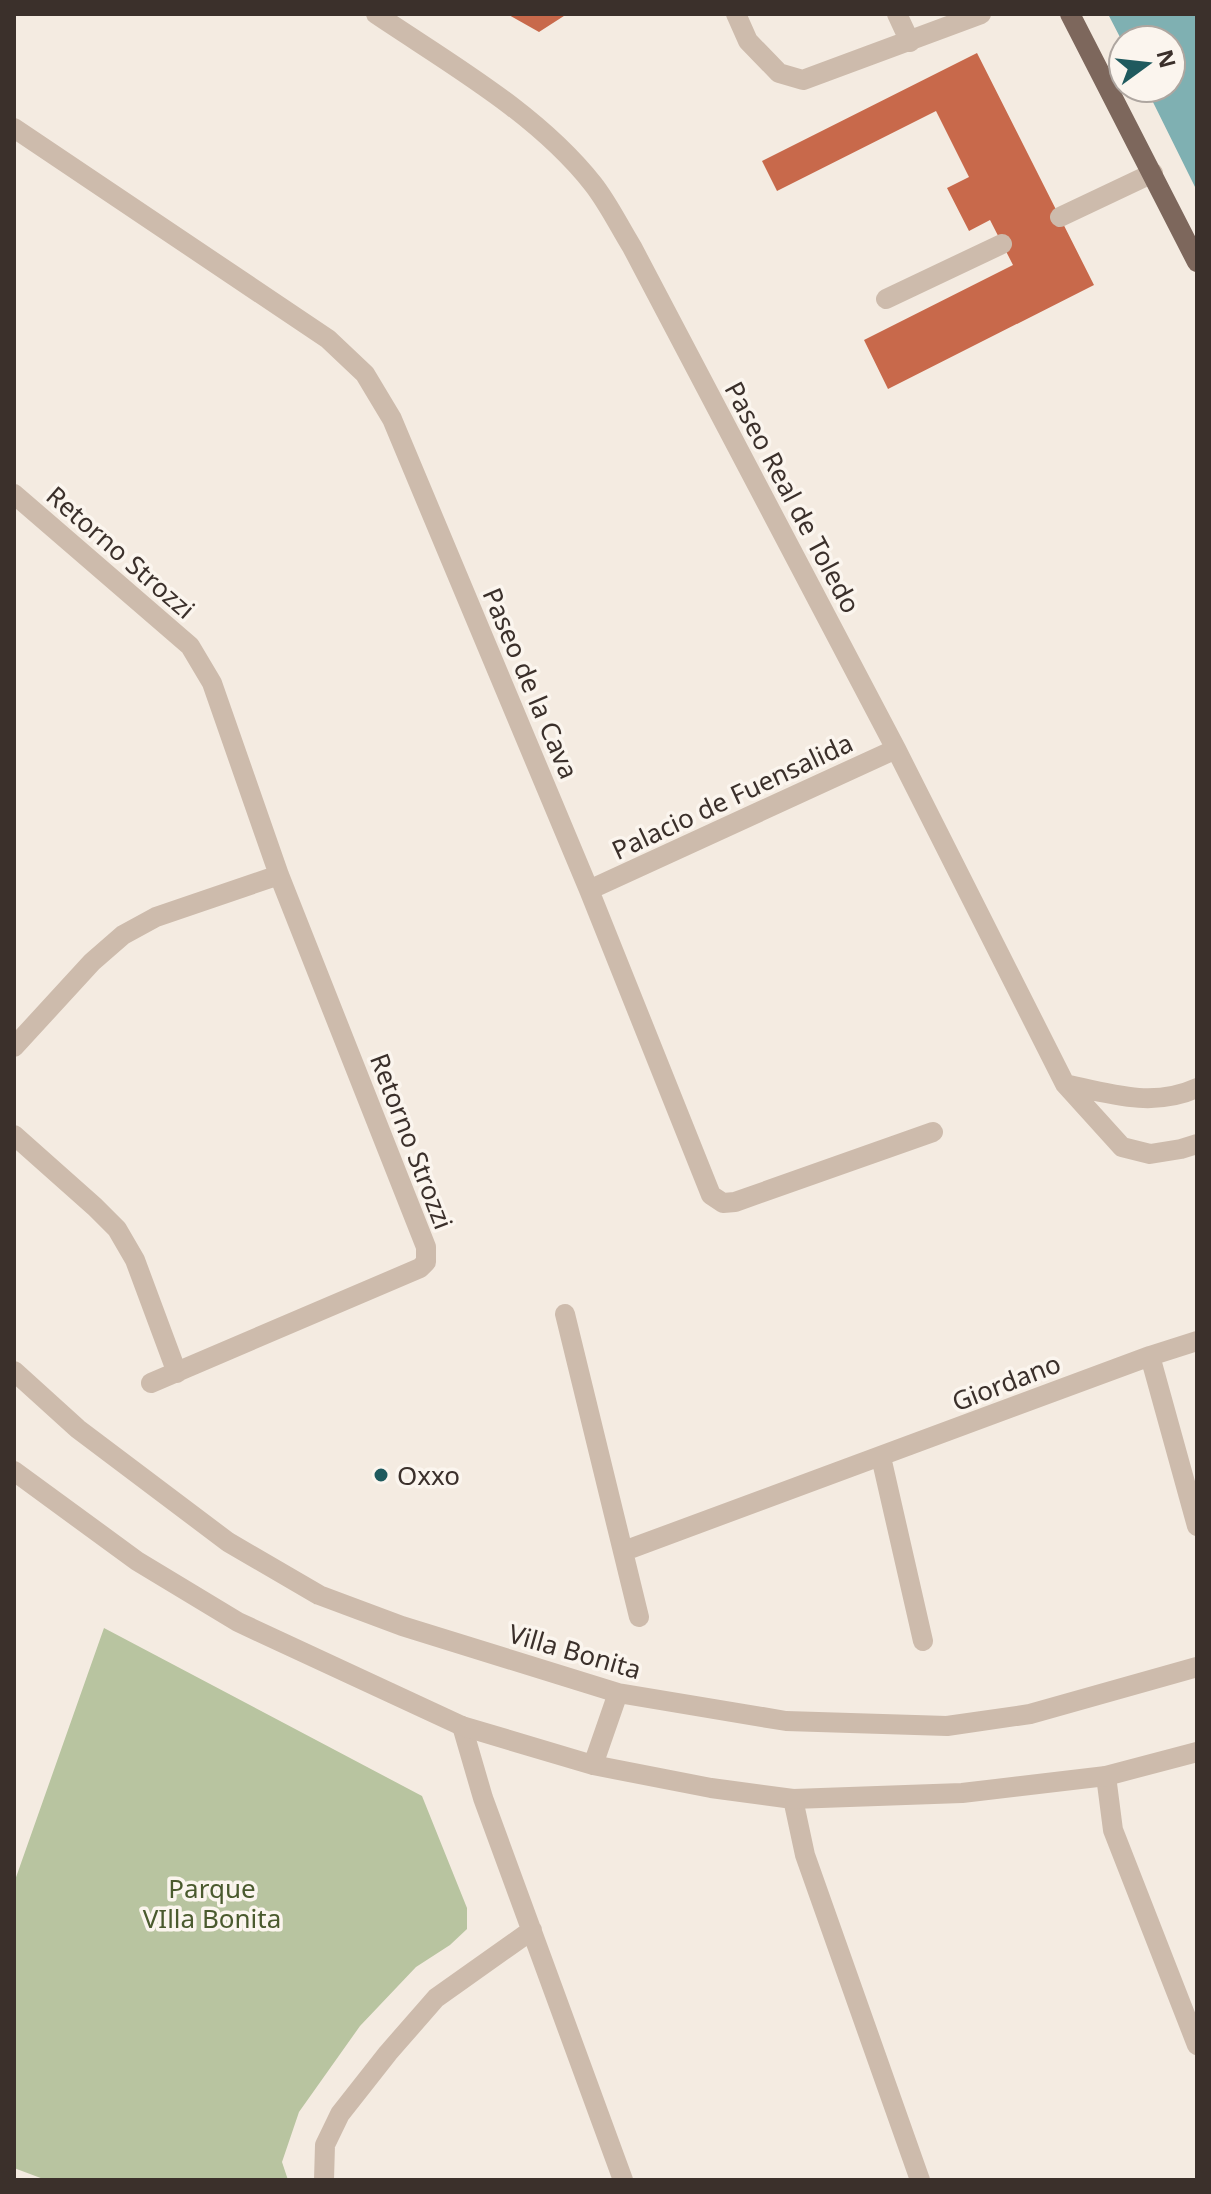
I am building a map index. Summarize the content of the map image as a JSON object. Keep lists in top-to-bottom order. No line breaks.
{"streets":{"street":["Paseo Real de Toledo","Retorno Strozzi","Paseo de la Cava","Palacio de Fuensalida","Giordano","Villa Bonita"]},"crossings":[["Paseo Real de Toledo","Palacio de Fuensalida"],["Paseo de la Cava","Palacio de Fuensalida"]],"parks":["Parque VIlla Bonita"],"places":["Oxxo"],"north":"right"}
